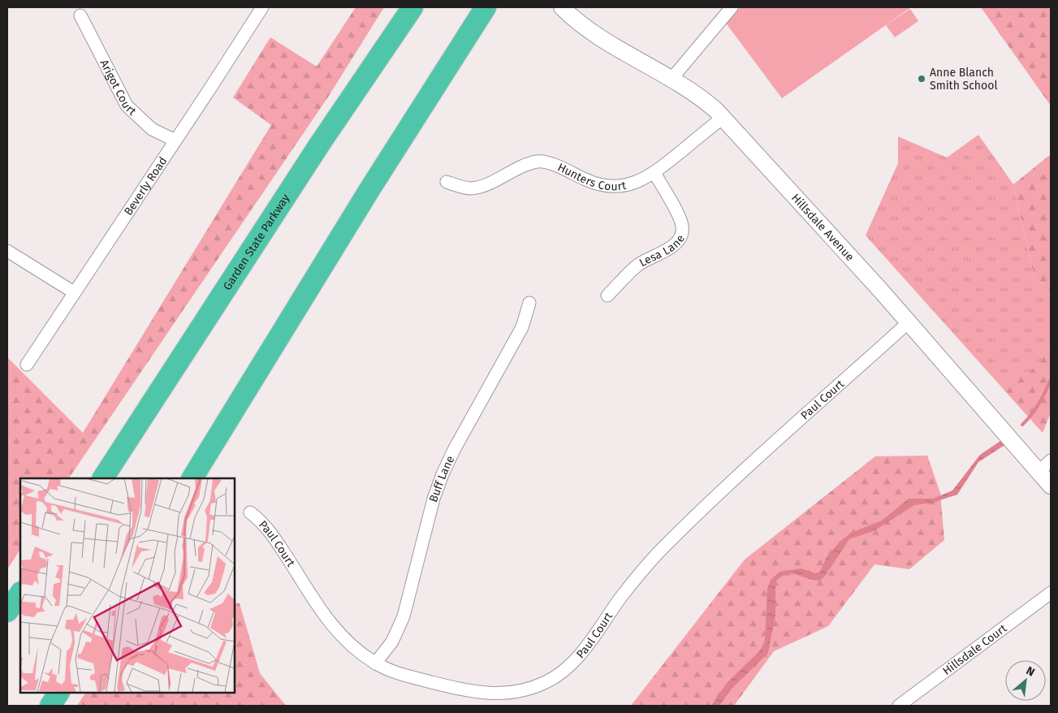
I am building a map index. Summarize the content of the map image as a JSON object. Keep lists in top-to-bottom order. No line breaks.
{"streets":{"highway":["Garden State Parkway"],"street":["Arigot Court","Hunters Court","Beverly Road","Hillsdale Avenue","Lesa Lane","Paul Court","Buff Lane","Hillsdale Court"]},"crossings":[["Arigot Court","Beverly Road"],["Hunters Court","Hillsdale Avenue"],["Hunters Court","Lesa Lane"],["Hillsdale Avenue","Paul Court"],["Paul Court","Buff Lane"]],"places":["Anne Blanch Smith School"],"north":"top right"}
